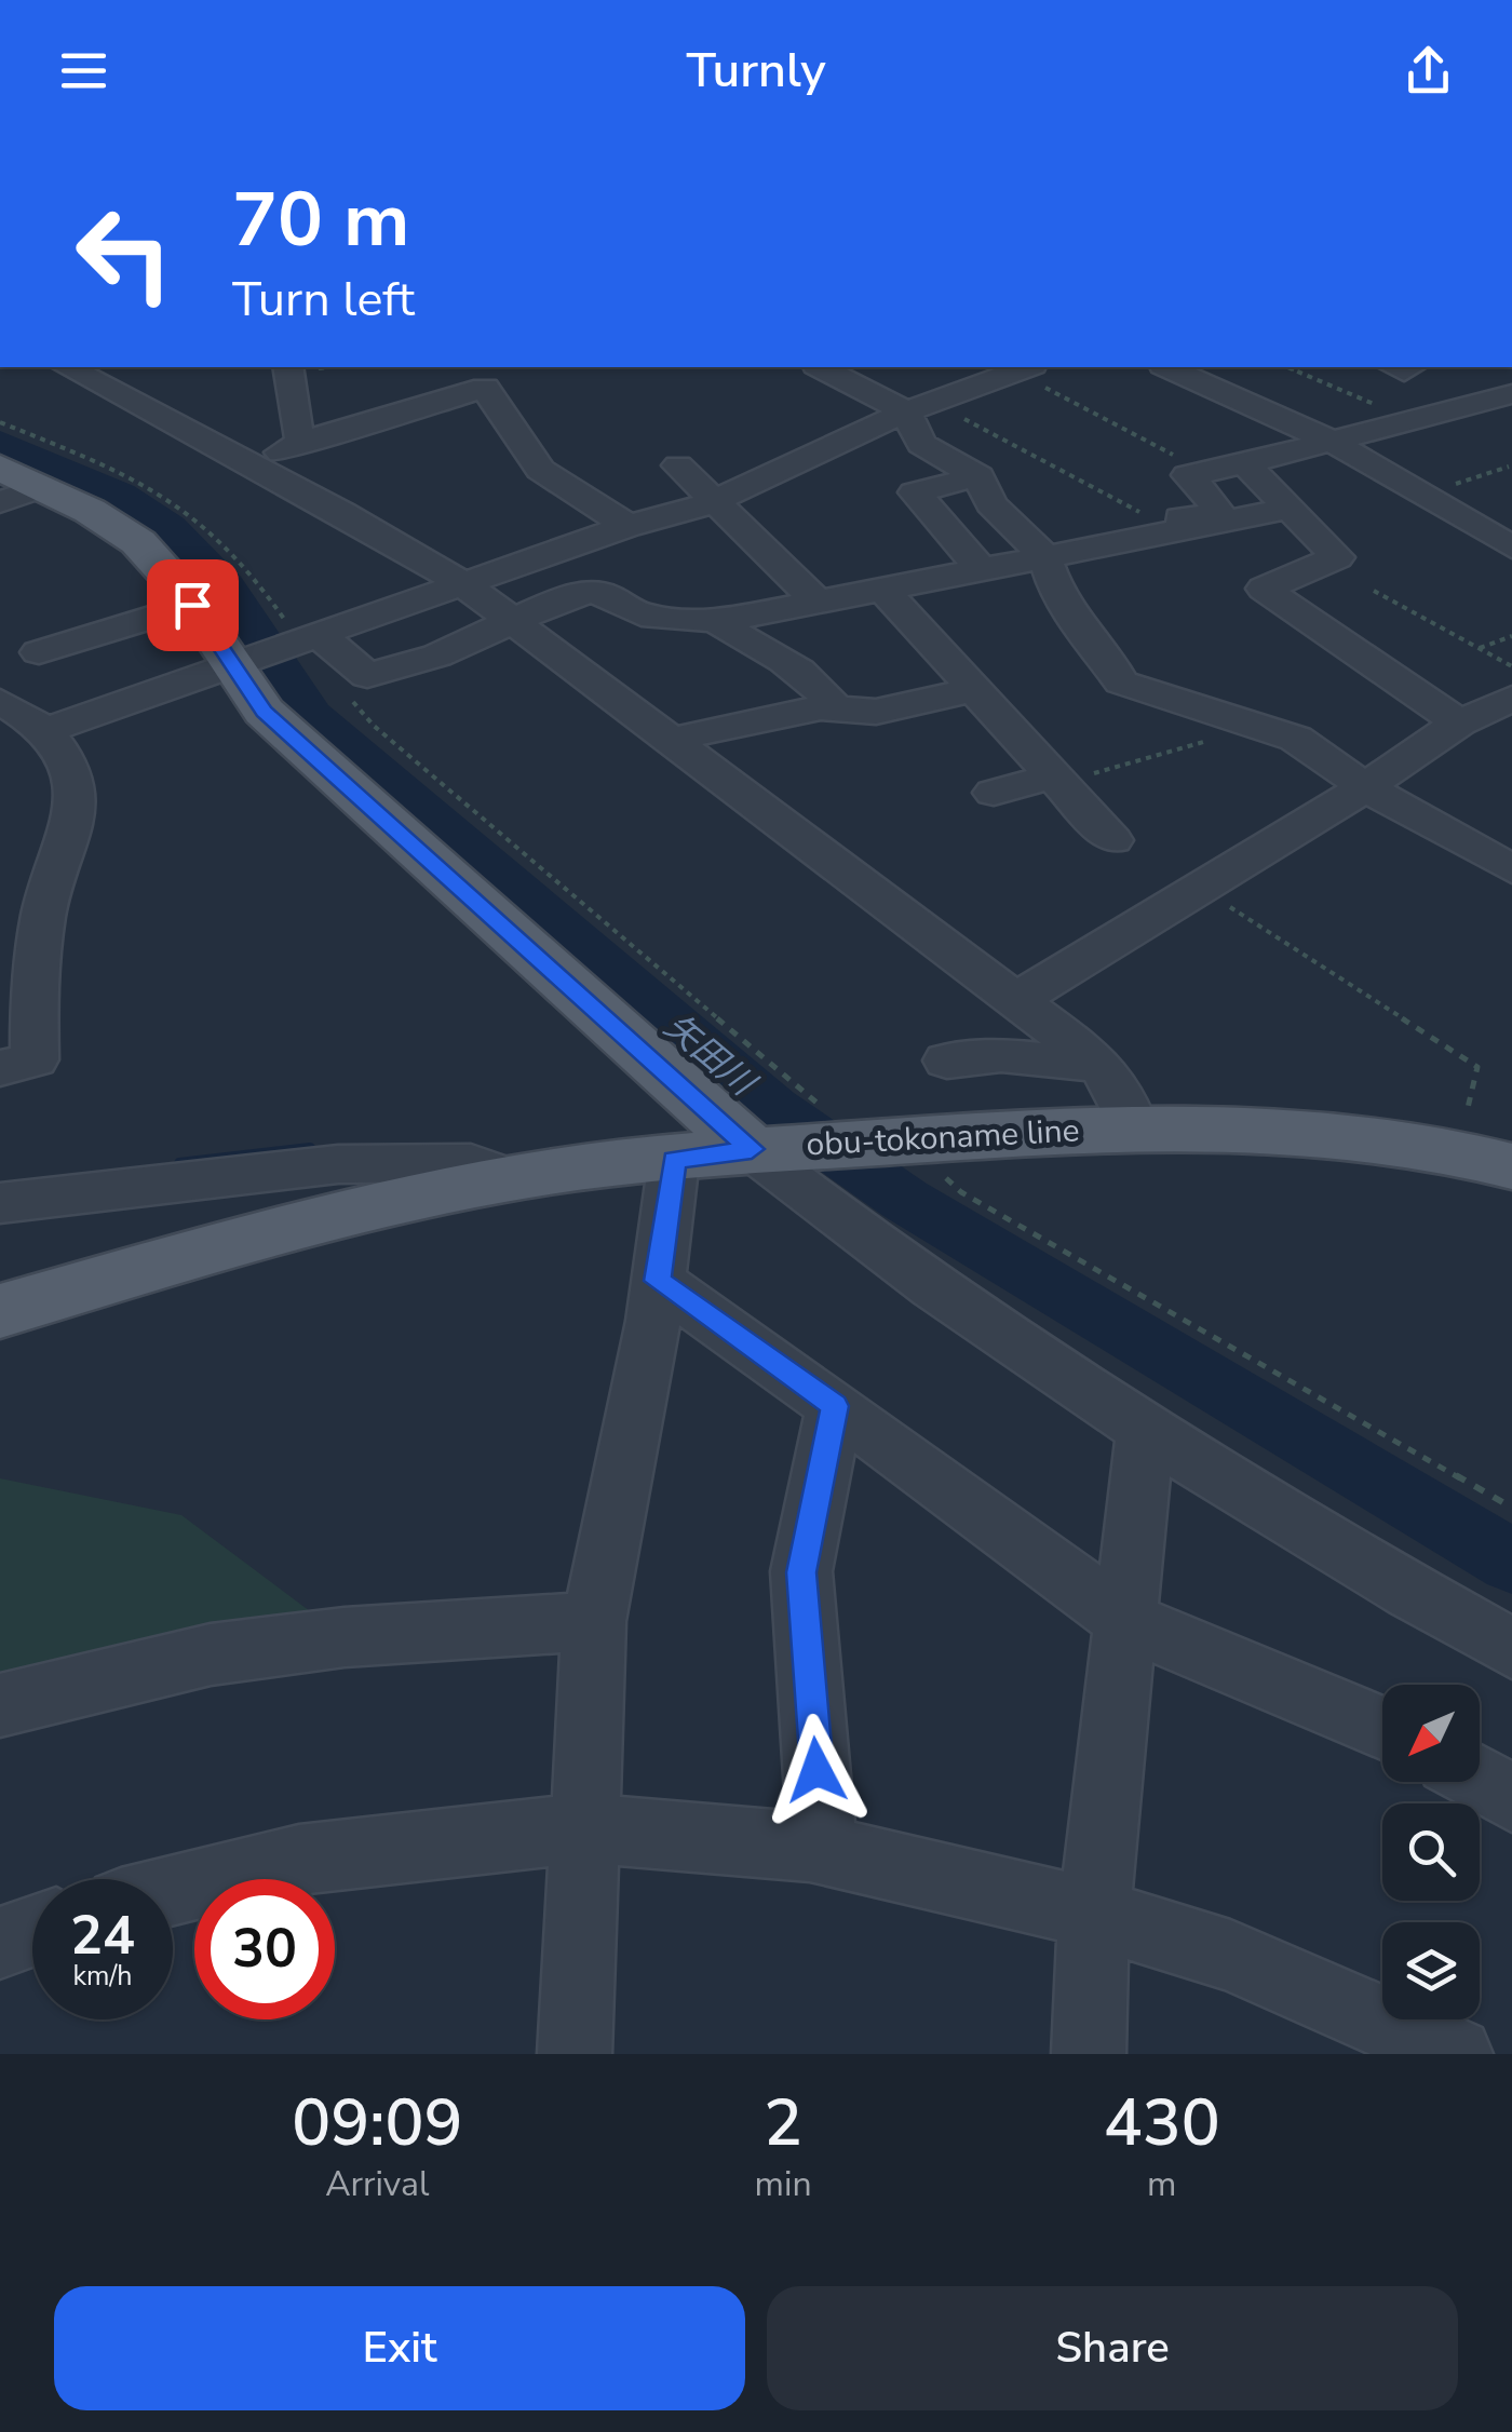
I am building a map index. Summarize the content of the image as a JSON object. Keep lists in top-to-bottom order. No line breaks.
{"streets":{"main road":["obu-tokoname line"]},"water":["矢田川"],"north":"bottom left","page":{"header":"Turnly","turn":["70 m","Turn left"],"speed":"24 km/h","limit":"30","eta":["09:09","Arrival","2","min","430","m"],"buttons":["Exit","Share"]}}
